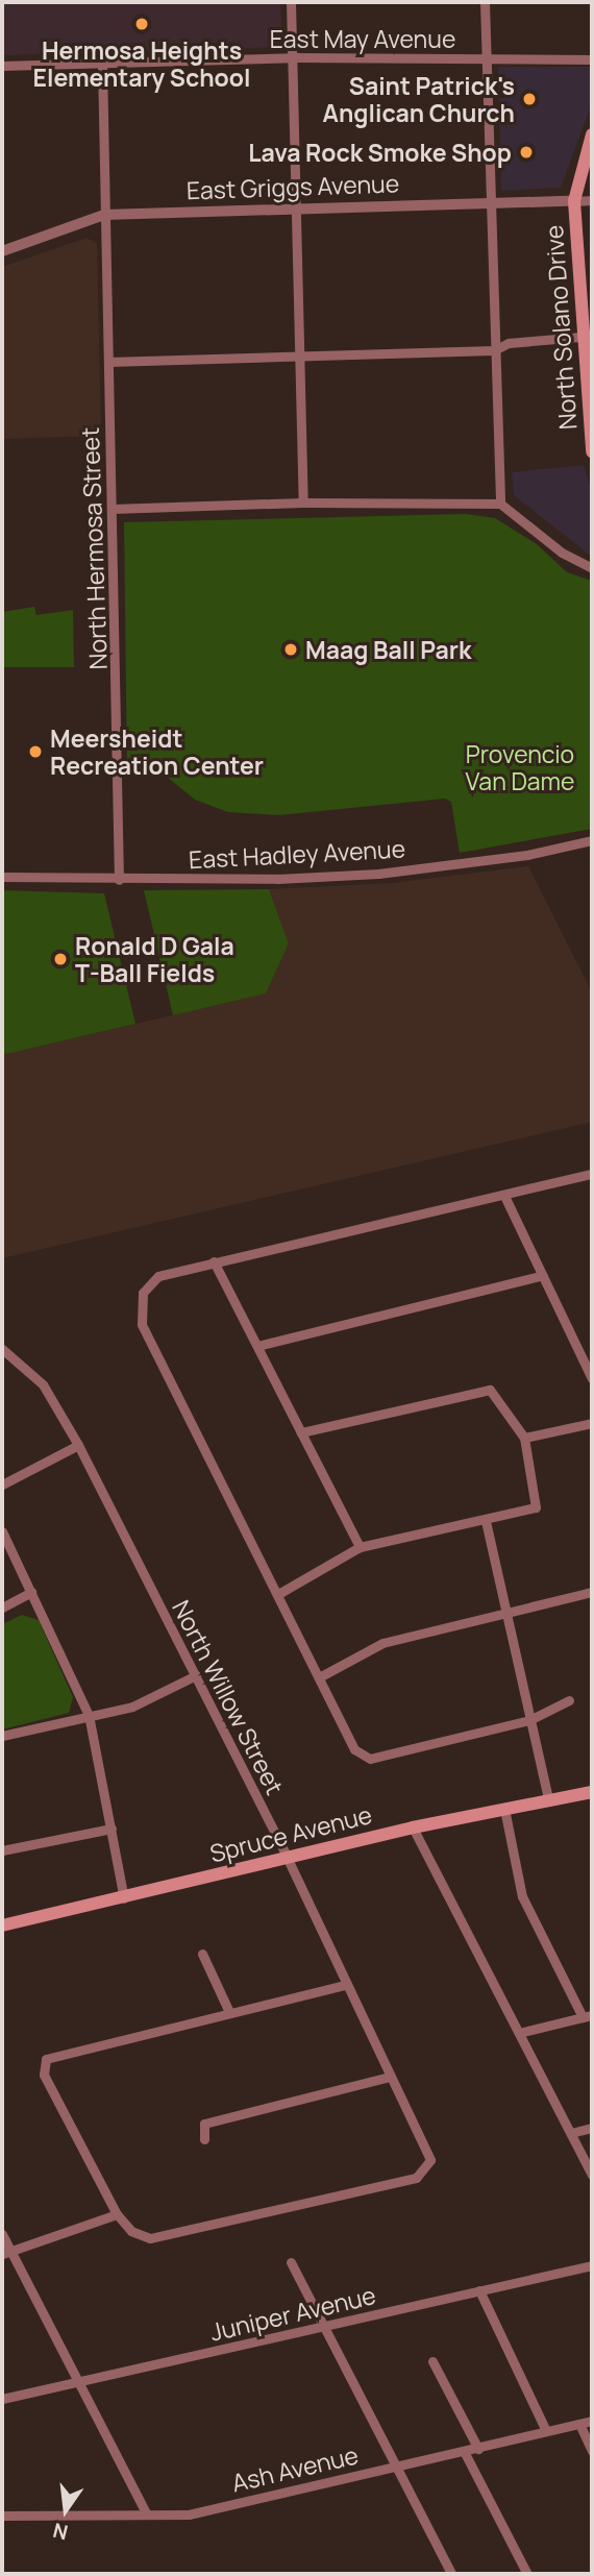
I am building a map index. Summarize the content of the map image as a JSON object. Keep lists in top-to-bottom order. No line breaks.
{"streets":{"main road":["North Solano Drive","Spruce Avenue"],"street":["East May Avenue","East Griggs Avenue","North Hermosa Street","East Hadley Avenue","North Willow Street","Juniper Avenue","Ash Avenue"]},"crossings":[["East May Avenue","North Hermosa Street"],["East Griggs Avenue","North Solano Drive"],["East Griggs Avenue","North Hermosa Street"],["North Hermosa Street","East Hadley Avenue"],["North Willow Street","Spruce Avenue"]],"parks":["Provencio Van Dame"],"places":["Hermosa Heights Elementary School","Saint Patrick's Anglican Church","Lava Rock Smoke Shop","Maag Ball Park","Meersheidt Recreation Center","Ronald D Gala T-Ball Fields"],"north":"bottom"}
